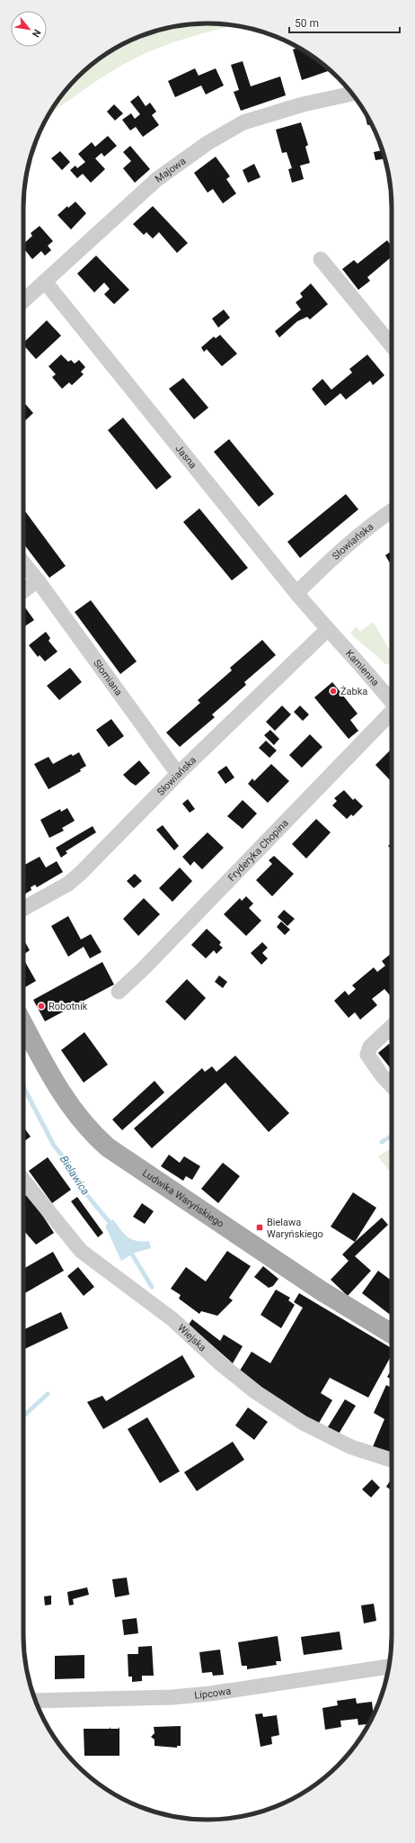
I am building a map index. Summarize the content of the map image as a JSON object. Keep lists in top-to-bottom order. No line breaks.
{"streets":{"main road":["Ludwika Waryńskiego"],"street":["Majowa","Jasna","Słowiańska","Kamienna","Słomiana","Fryderyka Chopina","Wiejska","Lipcowa"]},"crossings":[["Majowa","Jasna"],["Jasna","Słowiańska"],["Jasna","Kamienna"],["Słowiańska","Kamienna"],["Słowiańska","Słomiana"]],"water":["Bielawica"],"places":{"other":["Żabka","Robotnik"],"transit":["Bielawa Waryńskiego"]},"scale_bar":"50 m","north":"bottom right"}
